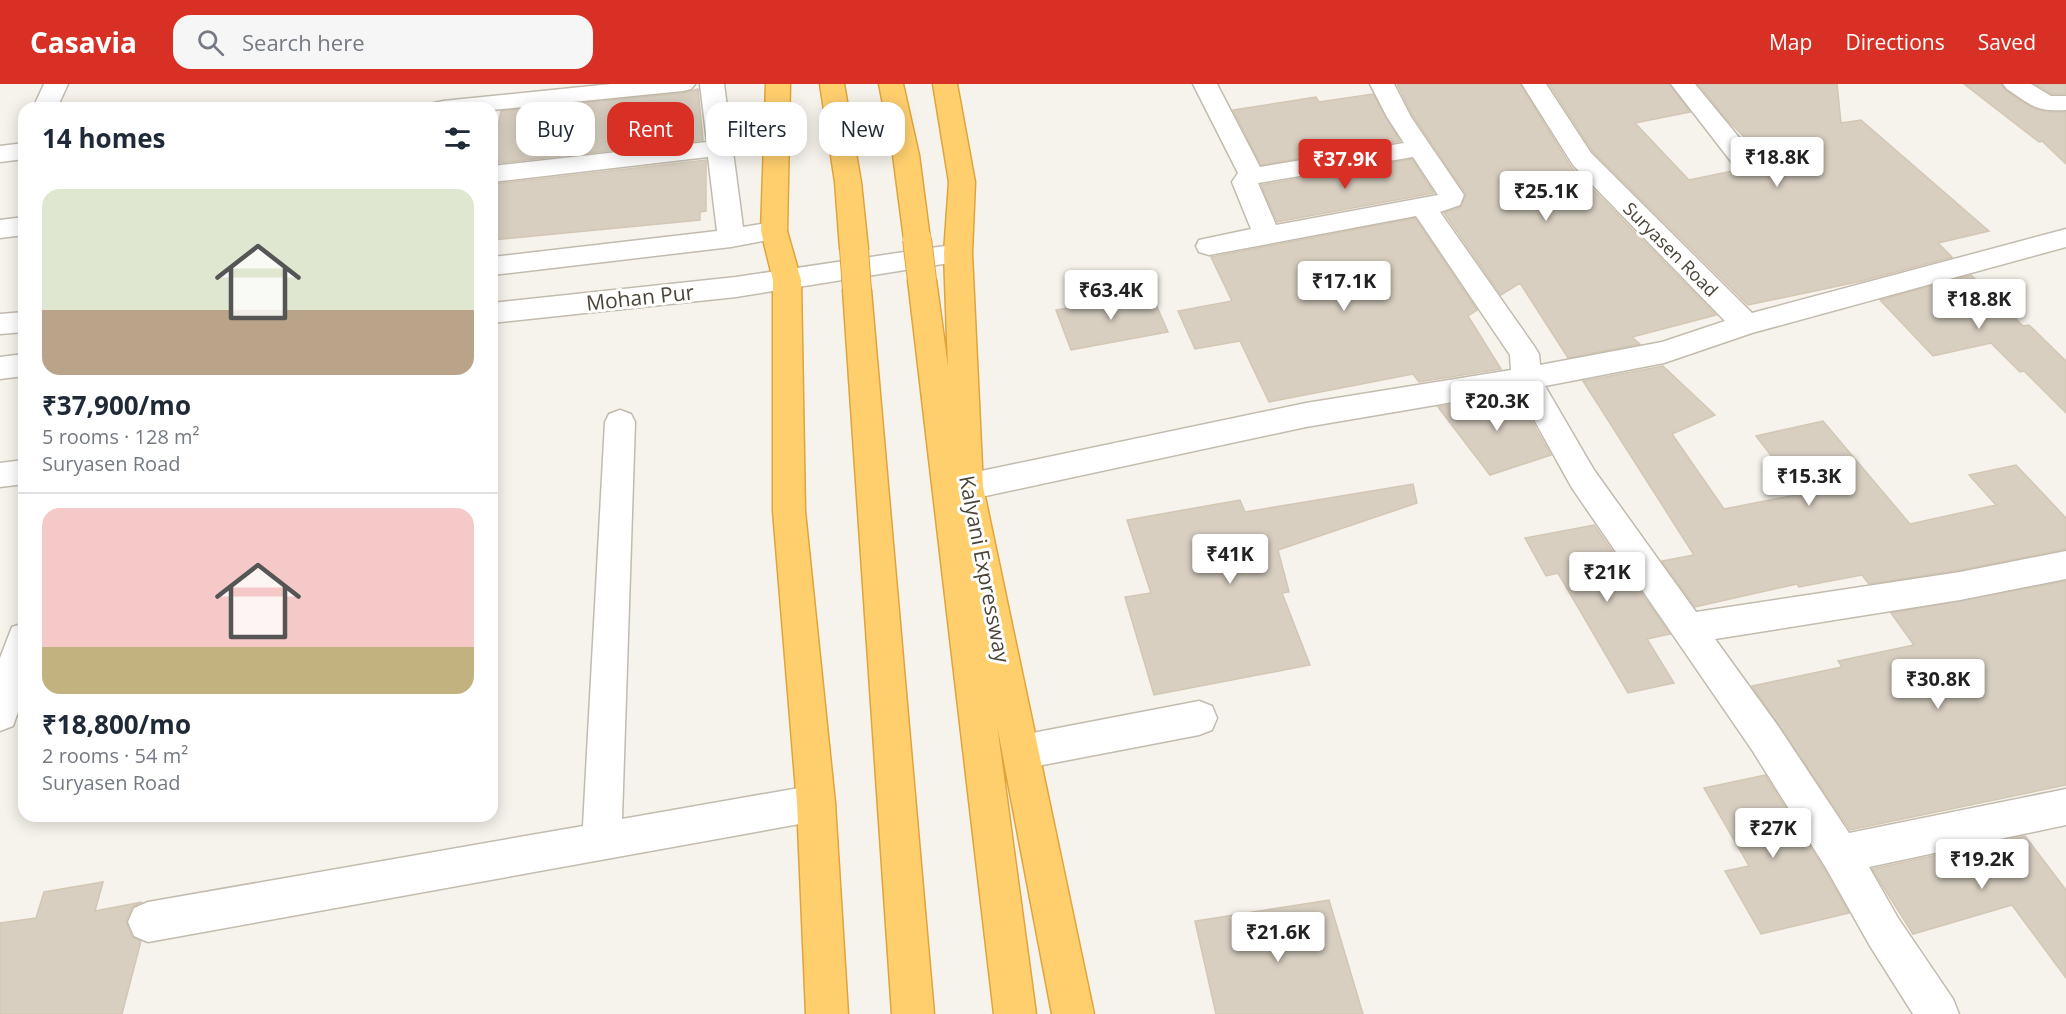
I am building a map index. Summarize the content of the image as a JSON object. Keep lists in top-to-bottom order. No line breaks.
{"streets":{"highway":["Kalyani Expressway"],"street":["Suryasen Road","Mohan Pur"]},"crossings":[["Mohan Pur","Kalyani Expressway"]],"page":{"header":"Casavia","search":"Search here","nav":["Map","Directions","Saved"],"chip":["Buy","Rent","Filters","New"],"heading":"14 homes","price":["₹18.8K","₹37.9K","₹25.1K","₹17.1K","₹63.4K","₹18.8K","₹20.3K","₹15.3K","₹41K","₹21K","₹30.8K","₹27K","₹19.2K","₹21.6K"],"list":[{"name":"₹37,900/mo","note":"5 rooms · 128 m² · Suryasen Road"},{"name":"₹18,800/mo","note":"2 rooms · 54 m² · Suryasen Road"}]}}
